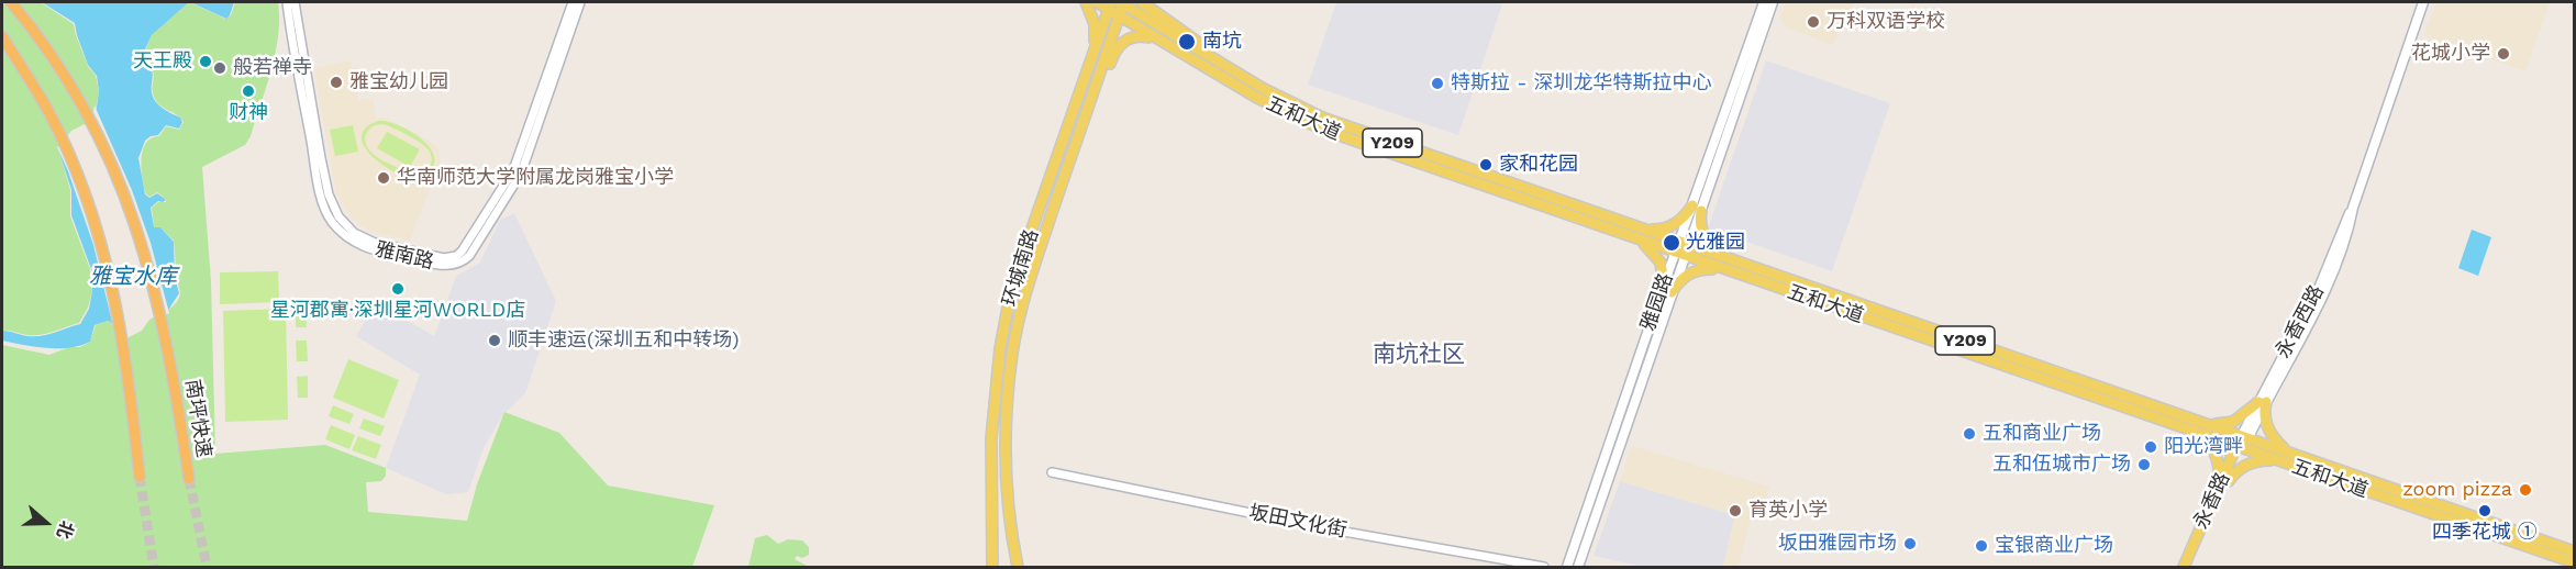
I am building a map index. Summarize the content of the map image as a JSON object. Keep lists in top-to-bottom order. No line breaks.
{"streets":{"highway":["南坪快速"],"main road":["五和大道","Y209","环城南路","雅园路","永香西路","永香路"],"street":["雅南路","坂田文化街"]},"crossings":[["五和大道","环城南路"],["五和大道","雅园路"],["五和大道","永香西路"],["五和大道","永香路"],["永香西路","永香路"]],"districts":["南坑社区"],"water":["雅宝水库"],"places":["万科双语学校","南坑","花城小学","天王殿","般若禅寺","雅宝幼儿园","特斯拉 - 深圳龙华特斯拉中心","财神","家和花园","华南师范大学附属龙岗雅宝小学","光雅园","星河郡寓·深圳星河WORLD店","顺丰速运(深圳五和中转场)","五和商业广场","阳光湾畔","五和伍城市广场","zoom pizza","育英小学","四季花城 ①","坂田雅园市场","宝银商业广场"],"north":"right"}
